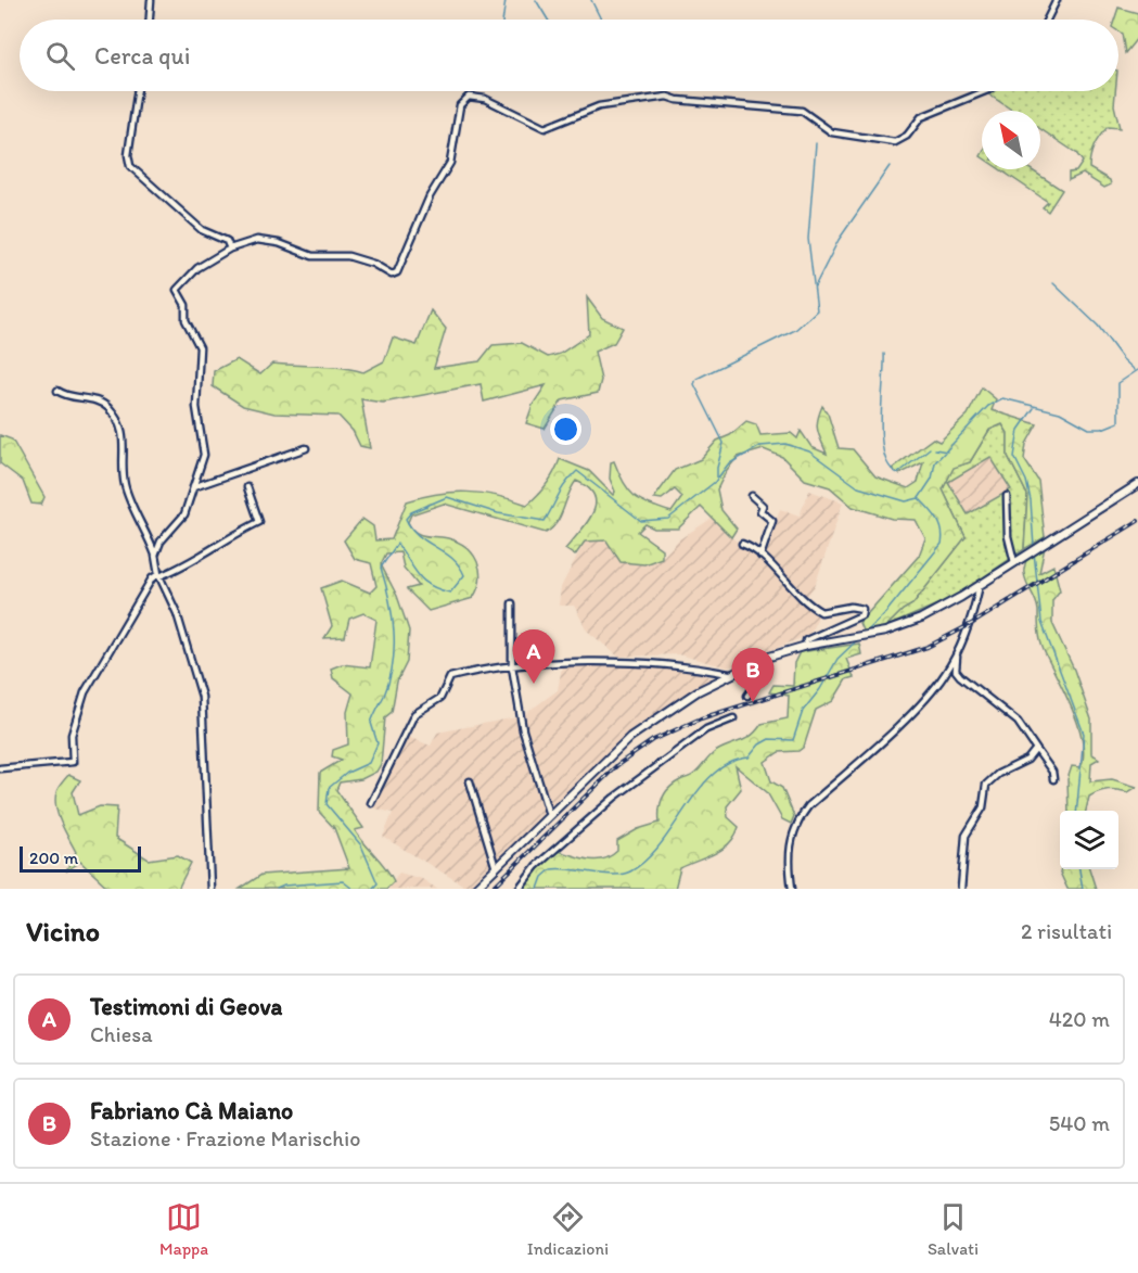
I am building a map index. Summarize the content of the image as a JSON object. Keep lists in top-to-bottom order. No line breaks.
{"scale_bar":"200 m","north":"top left","page":{"search":"Cerca qui","pins":["A","B"],"scale":"200 m","heading":["Vicino","2 risultati"],"list":[{"mark":"A","name":"Testimoni di Geova","note":"Chiesa","value":"420 m"},{"mark":"B","name":"Fabriano Cà Maiano","note":"Stazione · Frazione Marischio","value":"540 m"}],"nav":["Mappa","Indicazioni","Salvati"]}}
